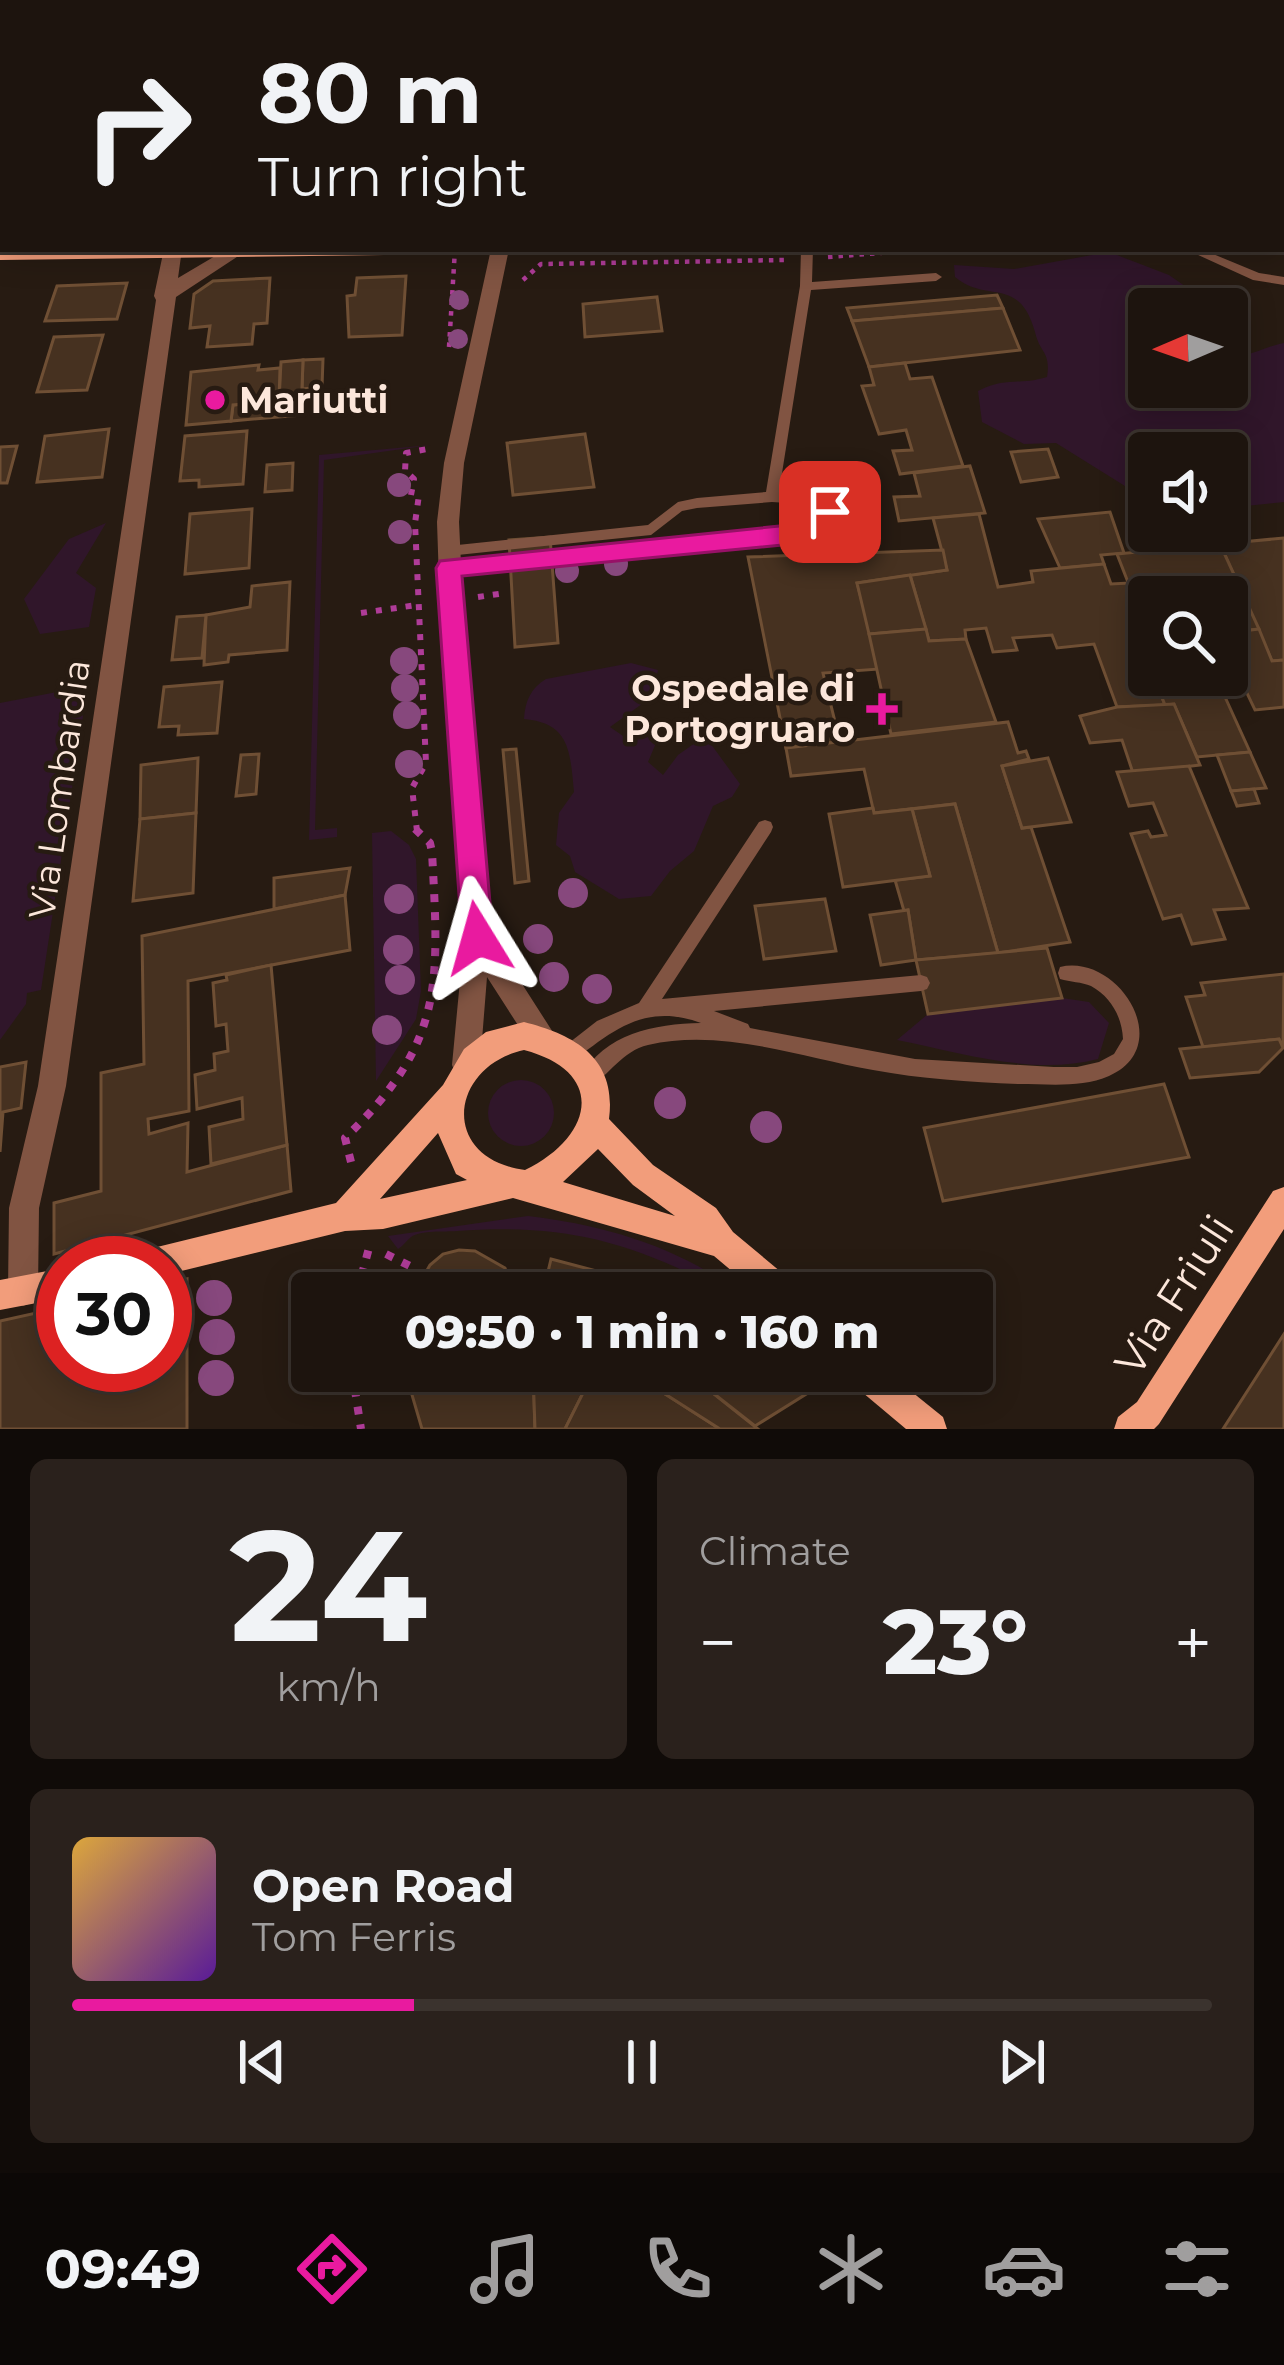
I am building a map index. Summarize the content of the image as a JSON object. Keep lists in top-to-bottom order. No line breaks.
{"streets":{"street":["Via Lombardia","Via Friuli"]},"places":{"other":["Mariutti"],"health":["Ospedale di Portogruaro"]},"north":"left","page":{"turn":["80 m","Turn right"],"limit":"30","trip":"09:50 · 1 min · 160 m","tile":[["24","km/h"],"Climate"],"heat":["−","23°","+"],"song":["Open Road","Tom Ferris"],"tabs":"09:49"}}
